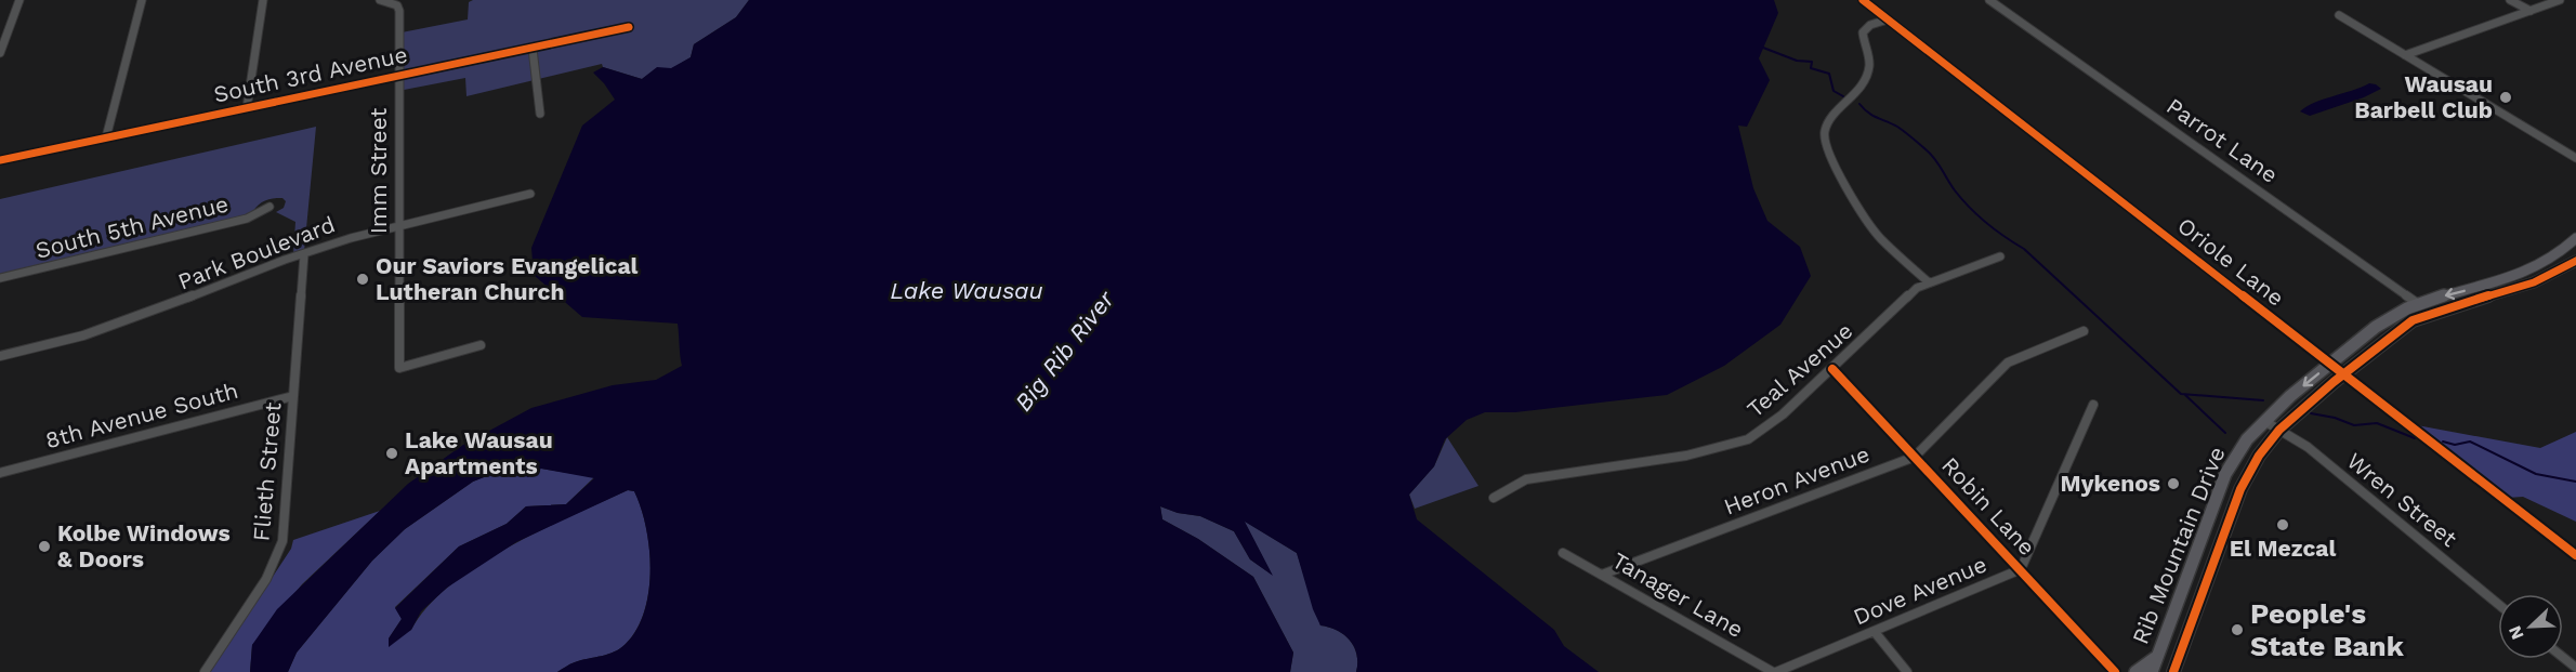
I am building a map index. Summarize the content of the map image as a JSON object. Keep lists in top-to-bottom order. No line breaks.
{"streets":{"main road":["Rib Mountain Drive"],"street":["South 3rd Avenue","Parrot Lane","Imm Street","South 5th Avenue","Park Boulevard","Oriole Lane","Teal Avenue","8th Avenue South","Flieth Street","Heron Avenue","Wren Street","Robin Lane","Dove Avenue","Tanager Lane"]},"crossings":[["South 3rd Avenue","Imm Street"],["Parrot Lane","Rib Mountain Drive"],["Imm Street","Park Boulevard"],["Park Boulevard","Flieth Street"],["Oriole Lane","Rib Mountain Drive"],["Teal Avenue","Robin Lane"],["8th Avenue South","Flieth Street"],["Heron Avenue","Robin Lane"],["Heron Avenue","Tanager Lane"],["Wren Street","Rib Mountain Drive"],["Robin Lane","Dove Avenue"],["Dove Avenue","Tanager Lane"]],"water":["Lake Wausau","Big Rib River"],"places":["Wausau Barbell Club","Our Saviors Evangelical Lutheran Church","Lake Wausau Apartments","Mykenos","El Mezcal","Kolbe Windows & Doors","People's State Bank"],"north":"bottom left"}
